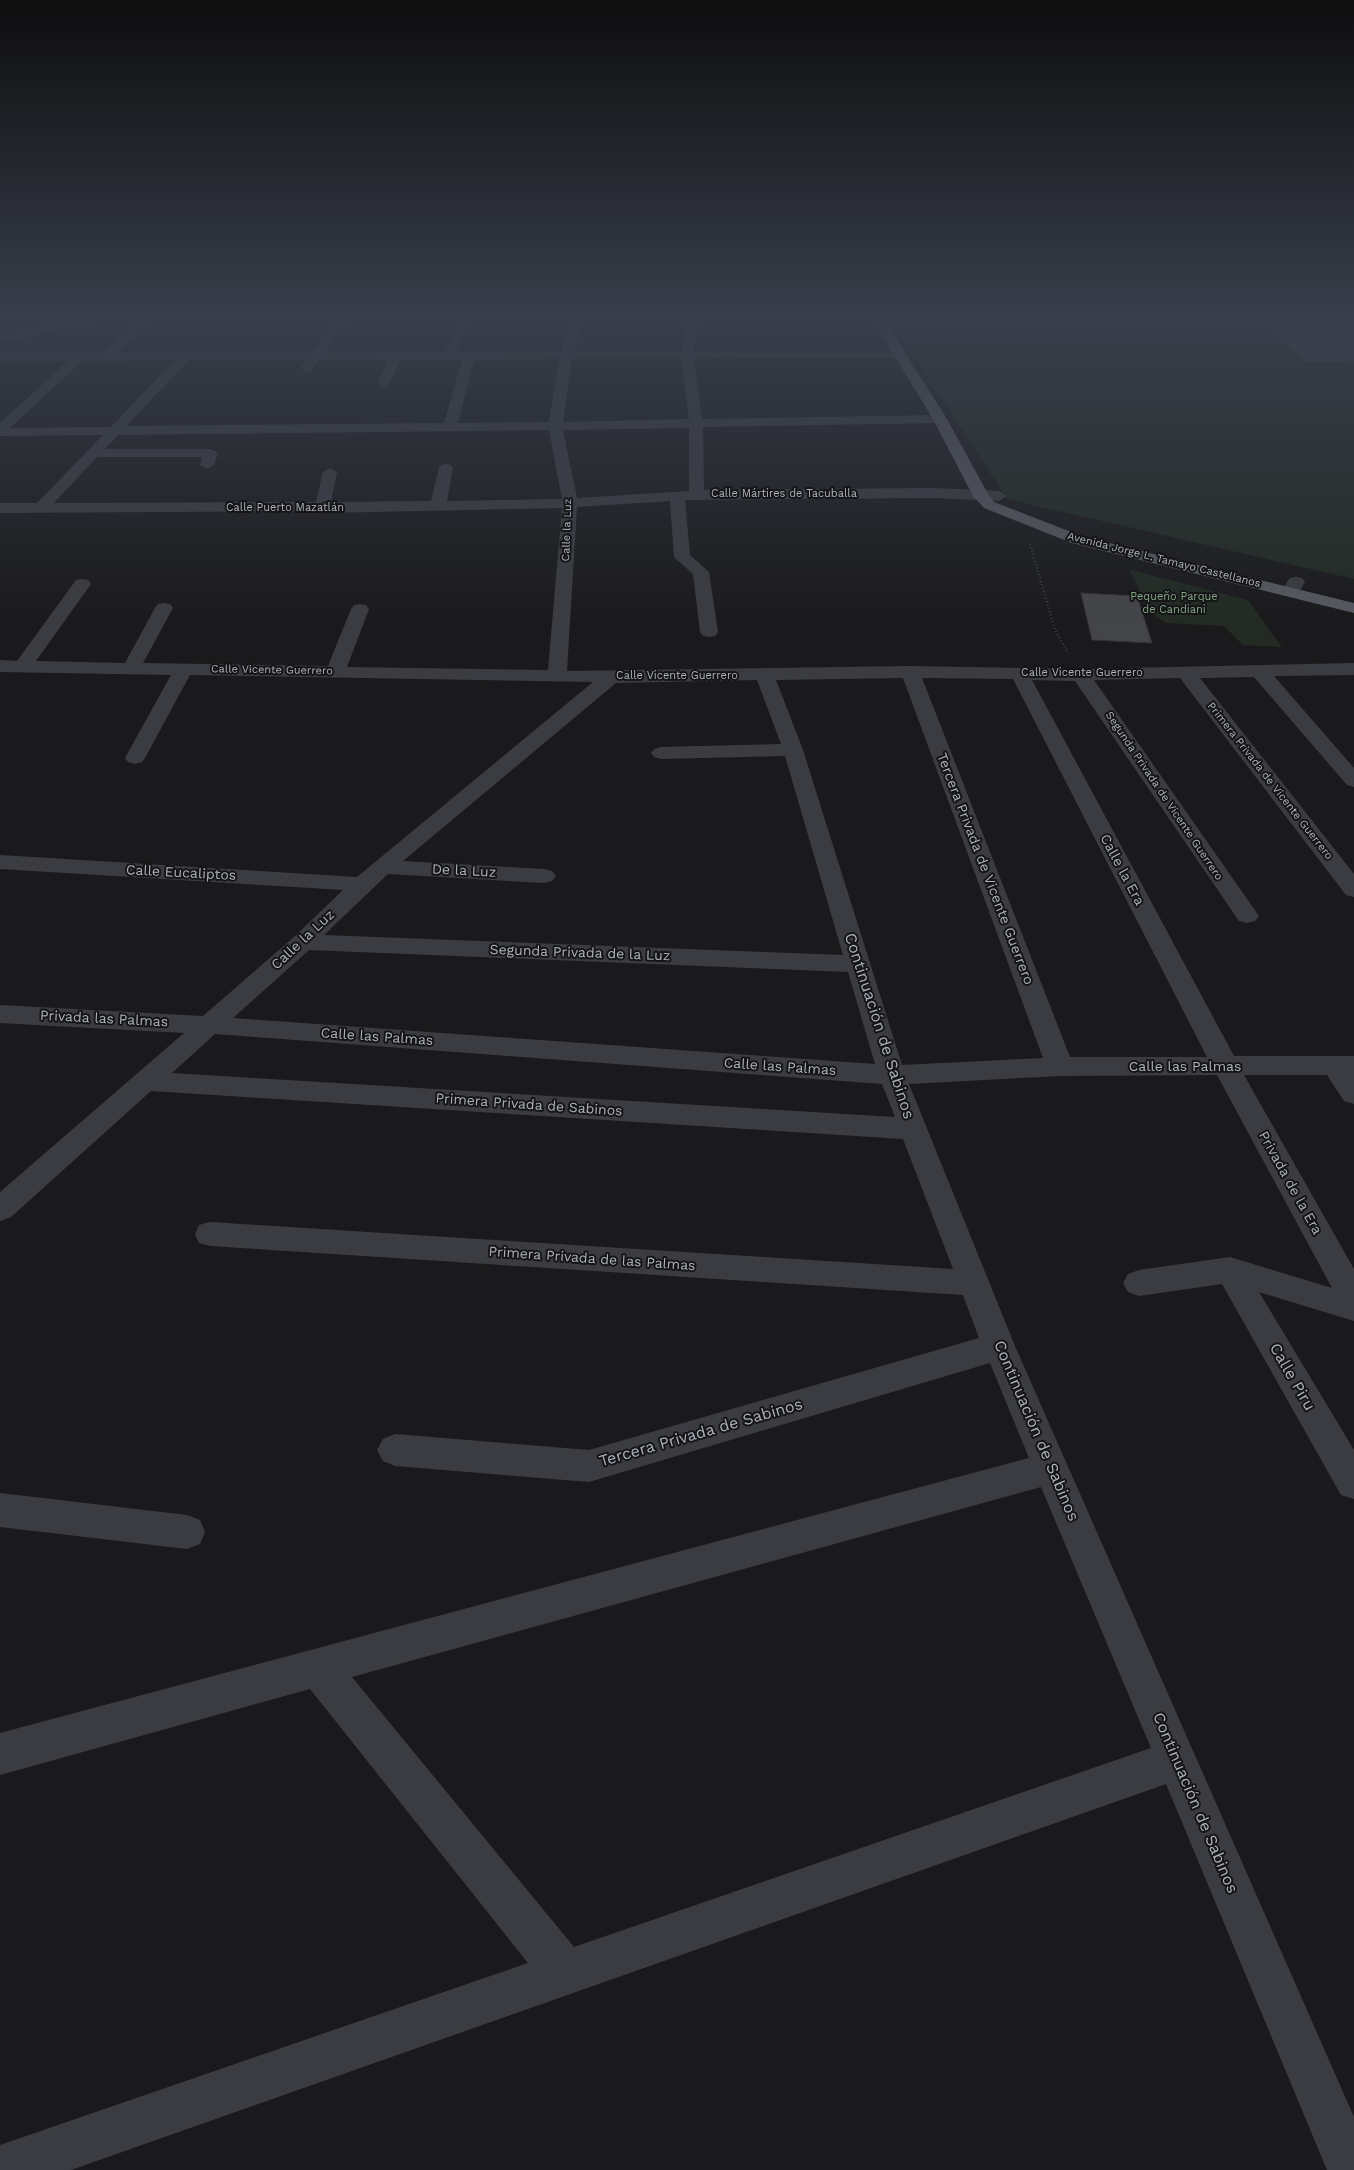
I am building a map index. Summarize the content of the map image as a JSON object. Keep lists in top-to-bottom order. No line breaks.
{"streets":{"main road":["Avenida Jorge L. Tamayo Castellanos"],"street":["Calle Mártires de Tacuballa","Calle Puerto Mazatlán","Calle la Luz","Calle Vicente Guerrero","Primera Privada de Vicente Guerrero","Segunda Privada de Vicente Guerrero","Tercera Privada de Vicente Guerrero","Calle la Era","De la Luz","Calle Eucaliptos","Segunda Privada de la Luz","Privada las Palmas","Continuación de Sabinos","Calle las Palmas","Primera Privada de Sabinos","Privada de la Era","Primera Privada de las Palmas","Calle Piru","Tercera Privada de Sabinos"]},"crossings":[["Calle Mártires de Tacuballa","Calle Puerto Mazatlán"],["Calle Mártires de Tacuballa","Calle la Luz"],["Calle Mártires de Tacuballa","Avenida Jorge L. Tamayo Castellanos"],["Calle Puerto Mazatlán","Calle la Luz"],["Calle la Luz","Calle Vicente Guerrero"],["Calle la Luz","De la Luz"],["Calle la Luz","Calle Eucaliptos"],["Calle la Luz","Segunda Privada de la Luz"],["Calle la Luz","Privada las Palmas"],["Calle la Luz","Calle las Palmas"],["Calle la Luz","Primera Privada de Sabinos"],["Calle Vicente Guerrero","Primera Privada de Vicente Guerrero"],["Calle Vicente Guerrero","Segunda Privada de Vicente Guerrero"],["Calle Vicente Guerrero","Tercera Privada de Vicente Guerrero"],["Calle Vicente Guerrero","Calle la Era"],["Calle Vicente Guerrero","Continuación de Sabinos"],["Tercera Privada de Vicente Guerrero","Calle las Palmas"],["Calle la Era","Calle las Palmas"],["Calle la Era","Privada de la Era"],["Segunda Privada de la Luz","Continuación de Sabinos"],["Privada las Palmas","Calle las Palmas"],["Continuación de Sabinos","Calle las Palmas"],["Continuación de Sabinos","Primera Privada de Sabinos"],["Continuación de Sabinos","Primera Privada de las Palmas"],["Continuación de Sabinos","Tercera Privada de Sabinos"],["Calle las Palmas","Privada de la Era"]],"parks":["Pequeño Parque de Candiani"]}
